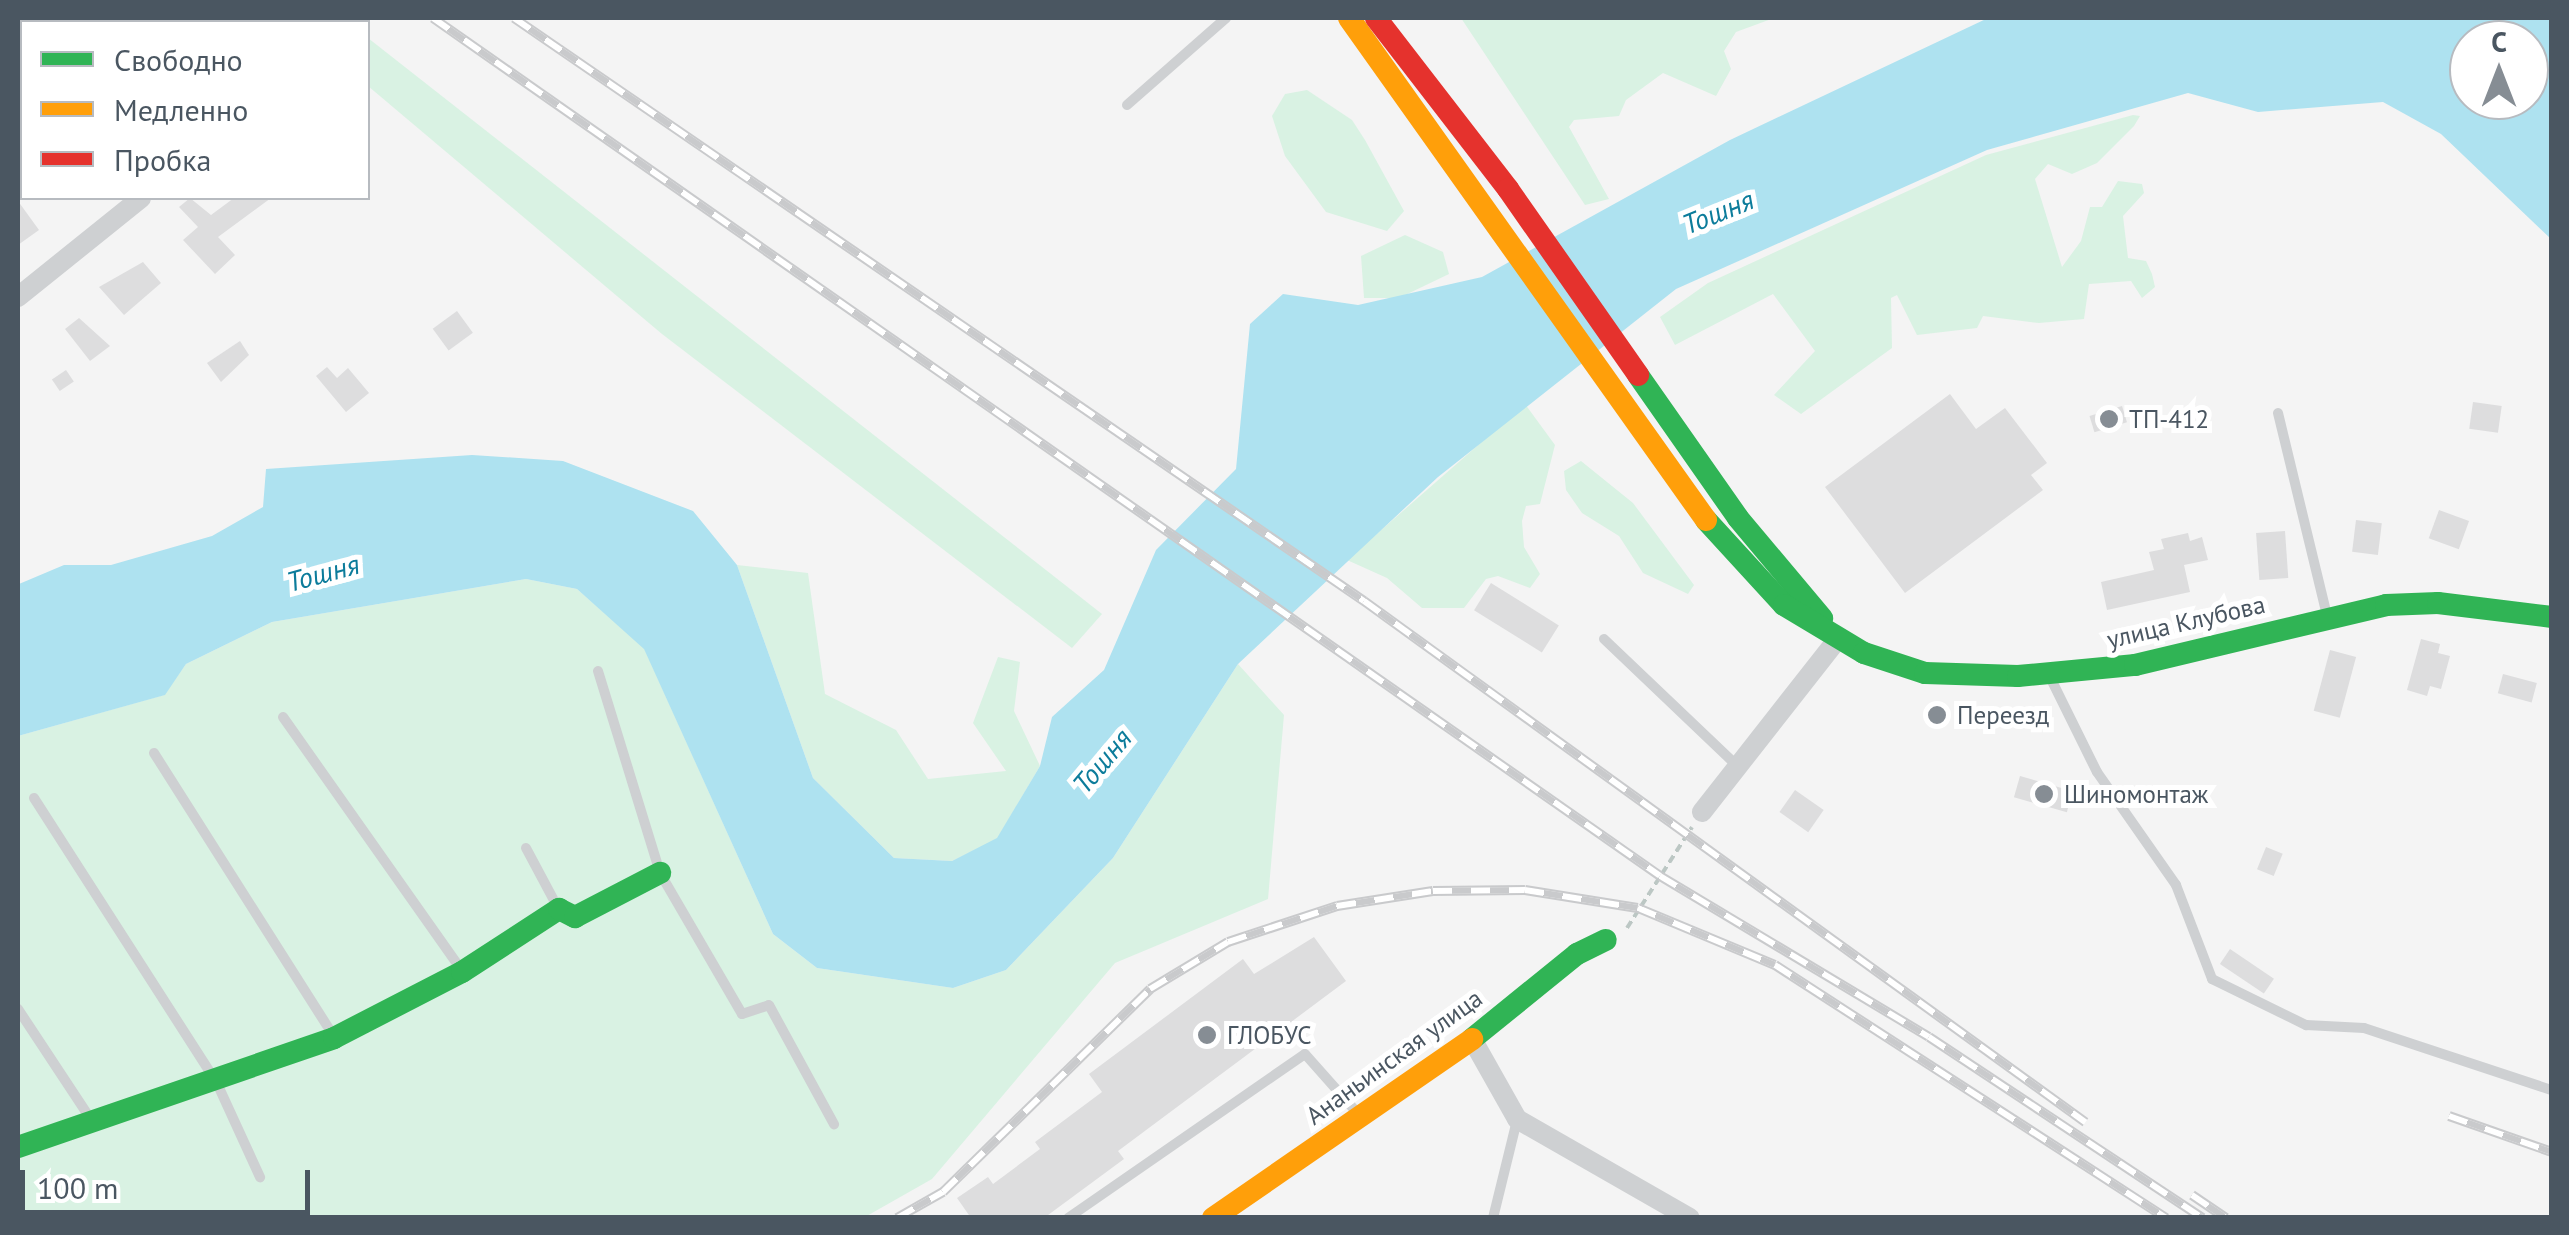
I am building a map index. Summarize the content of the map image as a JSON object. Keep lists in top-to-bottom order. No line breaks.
{"streets":{"main road":["улица Клубова","Ананьинская улица"]},"water":["Тошня"],"places":["ТП-412","Переезд","Шиномонтаж","ГЛОБУС"],"legend":["Свободно","Медленно","Пробка"],"scale_bar":"100 m","north":"top"}
